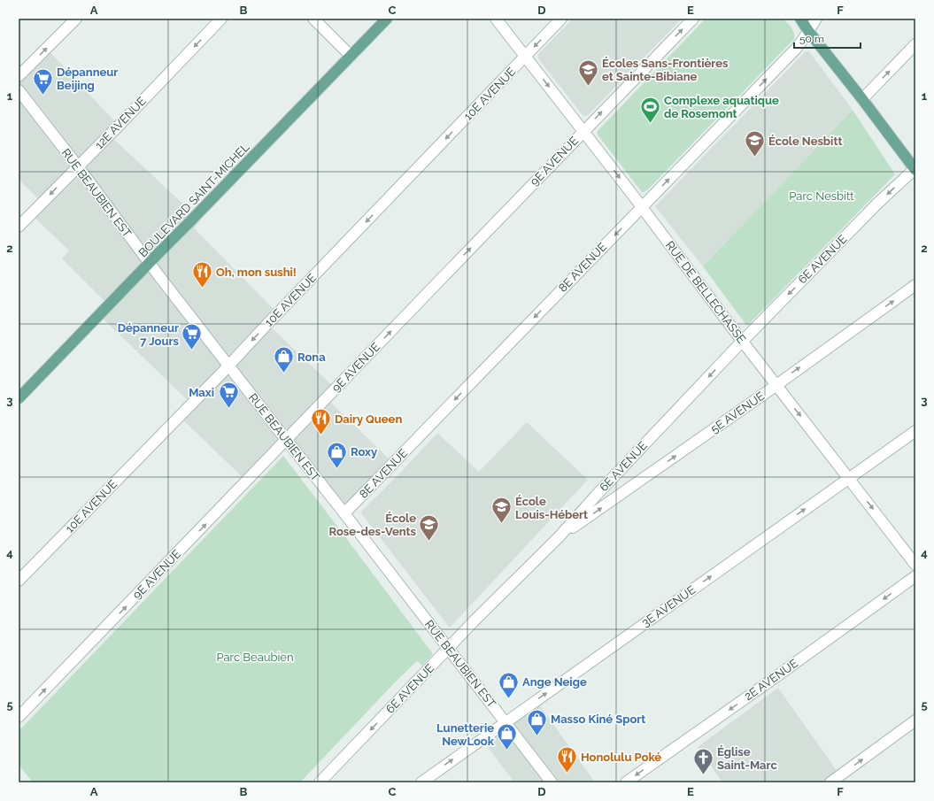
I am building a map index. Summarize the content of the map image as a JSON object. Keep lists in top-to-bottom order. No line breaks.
{"streets":{"main road":["BOULEVARD SAINT-MICHEL"],"street":["10E AVENUE","12E AVENUE","9E AVENUE","RUE BEAUBIEN EST","6E AVENUE","8E AVENUE","RUE DE BELLECHASSE","5E AVENUE","3E AVENUE","2E AVENUE"]},"crossings":[["10E AVENUE","RUE BEAUBIEN EST"],["10E AVENUE","RUE DE BELLECHASSE"],["12E AVENUE","RUE BEAUBIEN EST"],["9E AVENUE","RUE BEAUBIEN EST"],["9E AVENUE","RUE DE BELLECHASSE"],["RUE BEAUBIEN EST","BOULEVARD SAINT-MICHEL"],["RUE BEAUBIEN EST","6E AVENUE"],["RUE BEAUBIEN EST","8E AVENUE"],["RUE BEAUBIEN EST","3E AVENUE"],["6E AVENUE","RUE DE BELLECHASSE"],["6E AVENUE","5E AVENUE"],["8E AVENUE","RUE DE BELLECHASSE"],["RUE DE BELLECHASSE","5E AVENUE"],["RUE DE BELLECHASSE","3E AVENUE"]],"one_way":["10E AVENUE","12E AVENUE","9E AVENUE","6E AVENUE","RUE DE BELLECHASSE","5E AVENUE","3E AVENUE","2E AVENUE"],"parks":["Parc Nesbitt","Parc Beaubien"],"places":{"school or university":["Écoles Sans-Frontières et Sainte-Bibiane","École Nesbitt","École Louis-Hébert","École Rose-des-Vents"],"supermarket":["Dépanneur Beijing","Dépanneur 7 Jours","Maxi"],"sports":["Complexe aquatique de Rosemont"],"restaurant":["Oh, mon sushi!","Dairy Queen","Honolulu Poké"],"shop":["Rona","Roxy","Ange Neige","Masso Kiné Sport","Lunetterie NewLook"],"church":["Église Saint-Marc"]},"scale_bar":"50 m","grid":{"columns":["A","B","C","D","E","F"],"rows":["1","2","3","4","5"]}}
